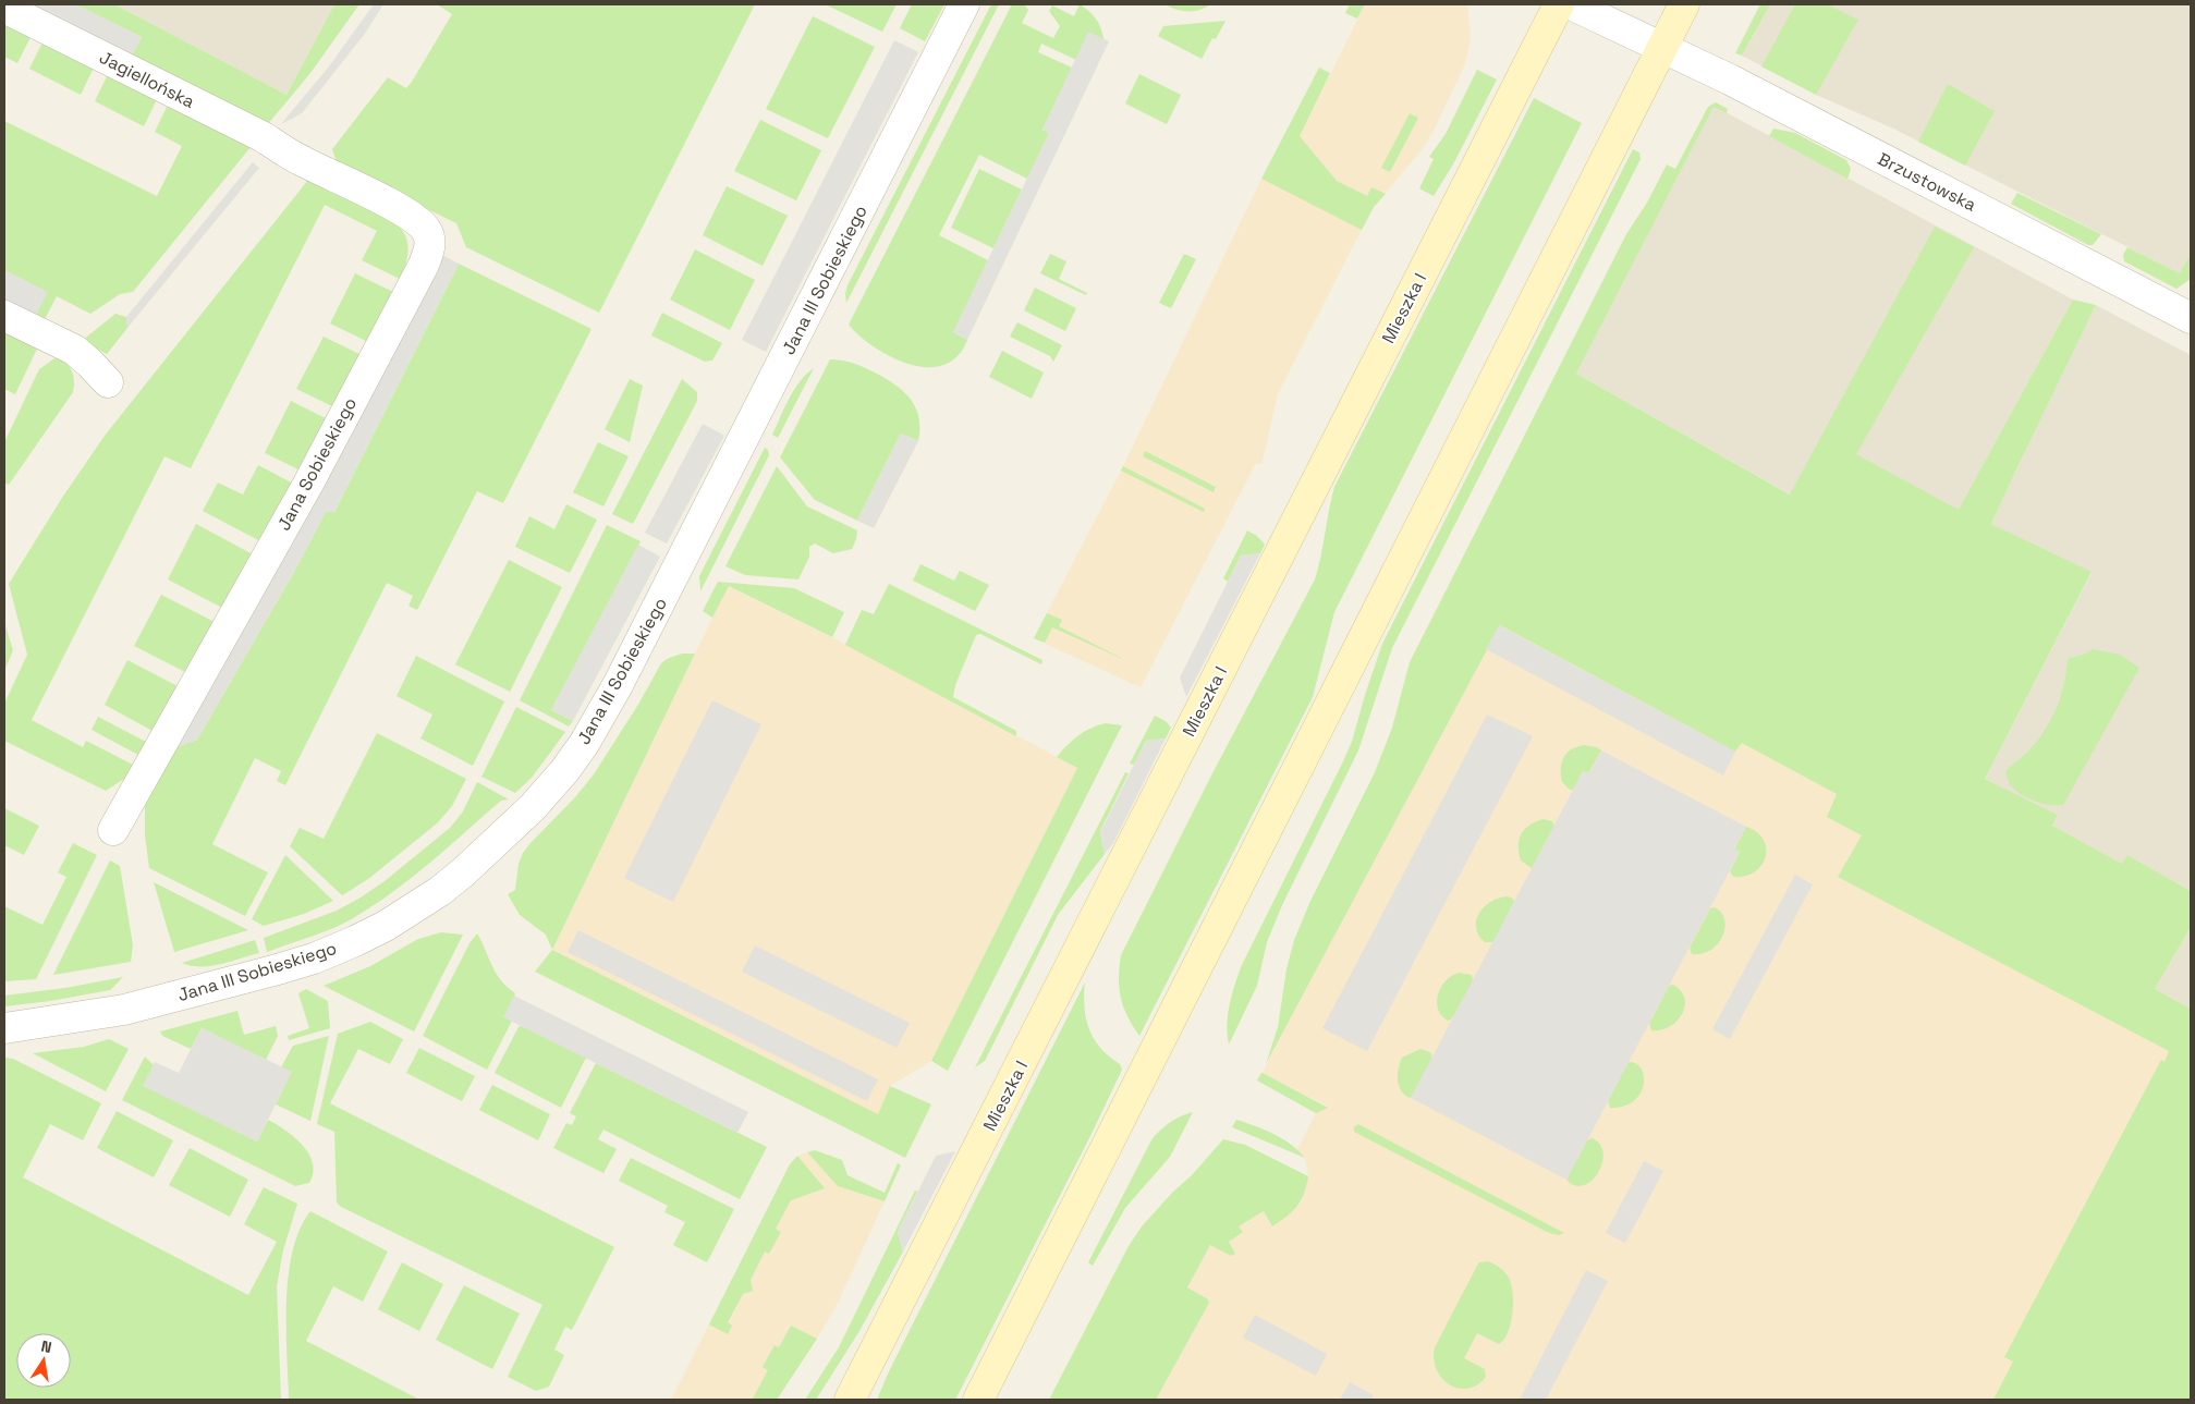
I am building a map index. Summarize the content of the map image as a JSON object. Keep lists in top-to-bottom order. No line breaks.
{"streets":{"street":["Jagiellońska","Brzustowska","Jana III Sobieskiego","Mieszka I","Jana Sobieskiego"]},"crossings":[["Jagiellońska","Jana Sobieskiego"]],"north":"top"}
